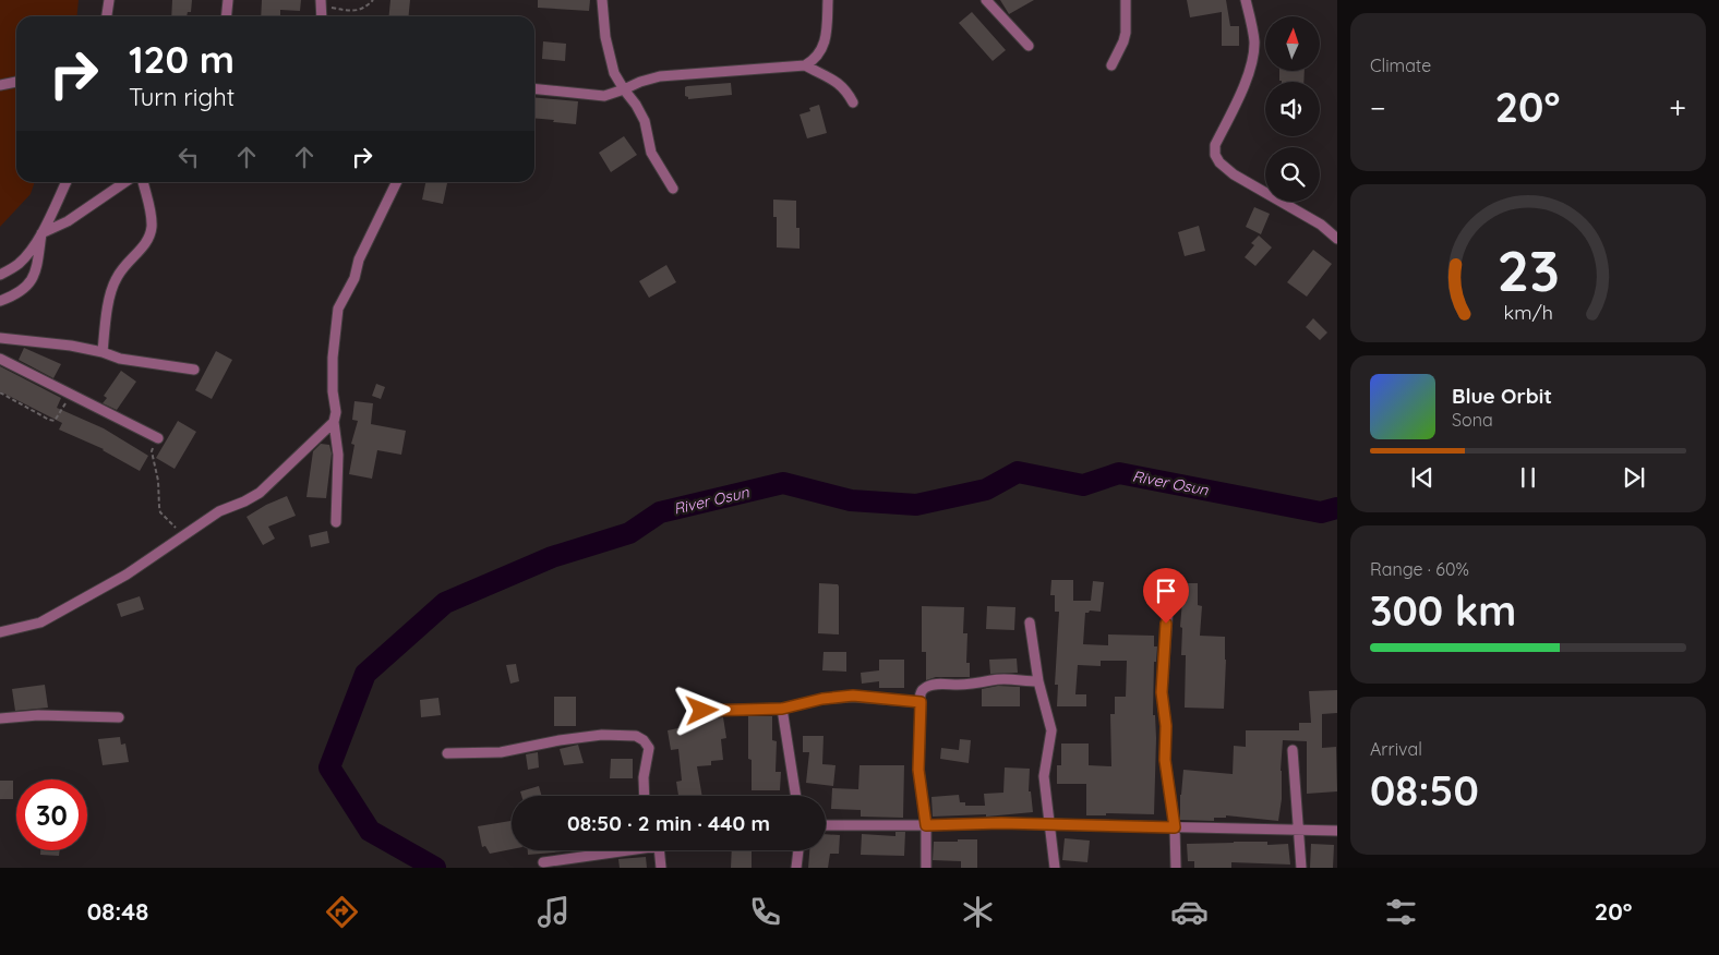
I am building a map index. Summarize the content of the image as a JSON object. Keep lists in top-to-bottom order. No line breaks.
{"water":["River Osun"],"north":"top","page":{"tile":["Climate",["Range · 60%","300 km"],["Arrival","08:50"]],"turn":["120 m","Turn right"],"heat":["−","20°","+"],"song":["Blue Orbit","Sona"],"limit":"30","trip":"08:50 · 2 min · 440 m","tabs":["08:48","20°"],"gauge":["23","km/h"]}}
